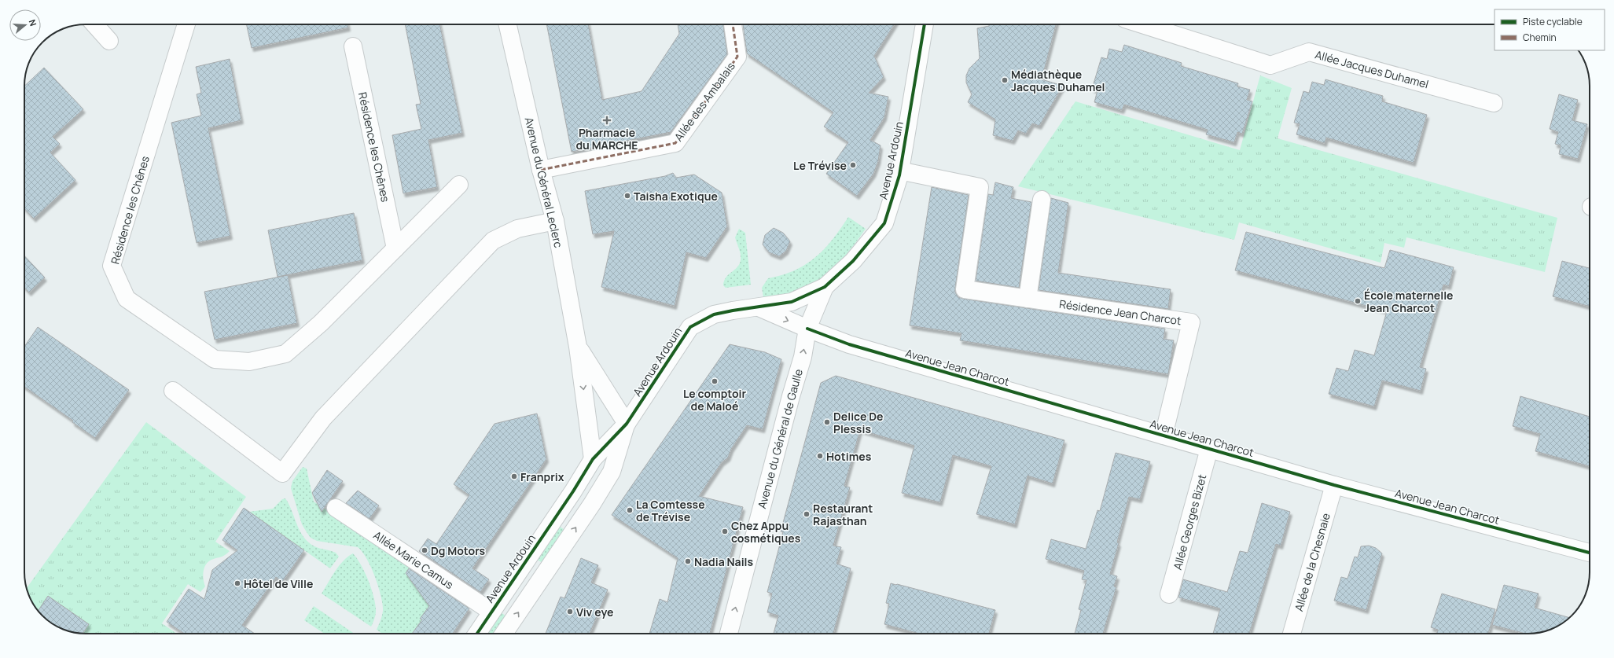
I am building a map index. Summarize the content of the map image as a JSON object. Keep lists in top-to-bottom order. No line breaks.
{"streets":{"street":["Allée Jacques Duhamel","Allée des Ambalais","Résidence les Chênes","Avenue Ardouin","Avenue du Général Leclerc","Résidence Jean Charcot","Avenue Jean Charcot","Avenue du Général de Gaulle","Allée Georges Bizet","Allée Marie Camus","Allée de la Chesnaie"]},"crossings":[["Allée des Ambalais","Avenue du Général Leclerc"],["Avenue Ardouin","Avenue du Général Leclerc"],["Avenue Ardouin","Résidence Jean Charcot"],["Avenue Ardouin","Avenue Jean Charcot"],["Avenue Ardouin","Avenue du Général de Gaulle"],["Avenue Ardouin","Allée Marie Camus"],["Résidence Jean Charcot","Avenue Jean Charcot"],["Avenue Jean Charcot","Avenue du Général de Gaulle"],["Avenue Jean Charcot","Allée Georges Bizet"],["Avenue Jean Charcot","Allée de la Chesnaie"]],"one_way":["Avenue du Général de Gaulle"],"places":{"other":["Médiathèque Jacques Duhamel","Le Trévise","Taisha Exotique","École maternelle Jean Charcot","Le comptoir de Maloé","Delice De Plessis","Hotimes","Franprix","La Comtesse de Trévise","Restaurant Rajasthan","Chez Appu cosmétiques","Dg Motors","Nadia Nails","Hôtel de Ville","Viv eye"],"health":["Pharmacie du MARCHE"]},"legend":["Piste cyclable","Chemin"],"north":"right"}
